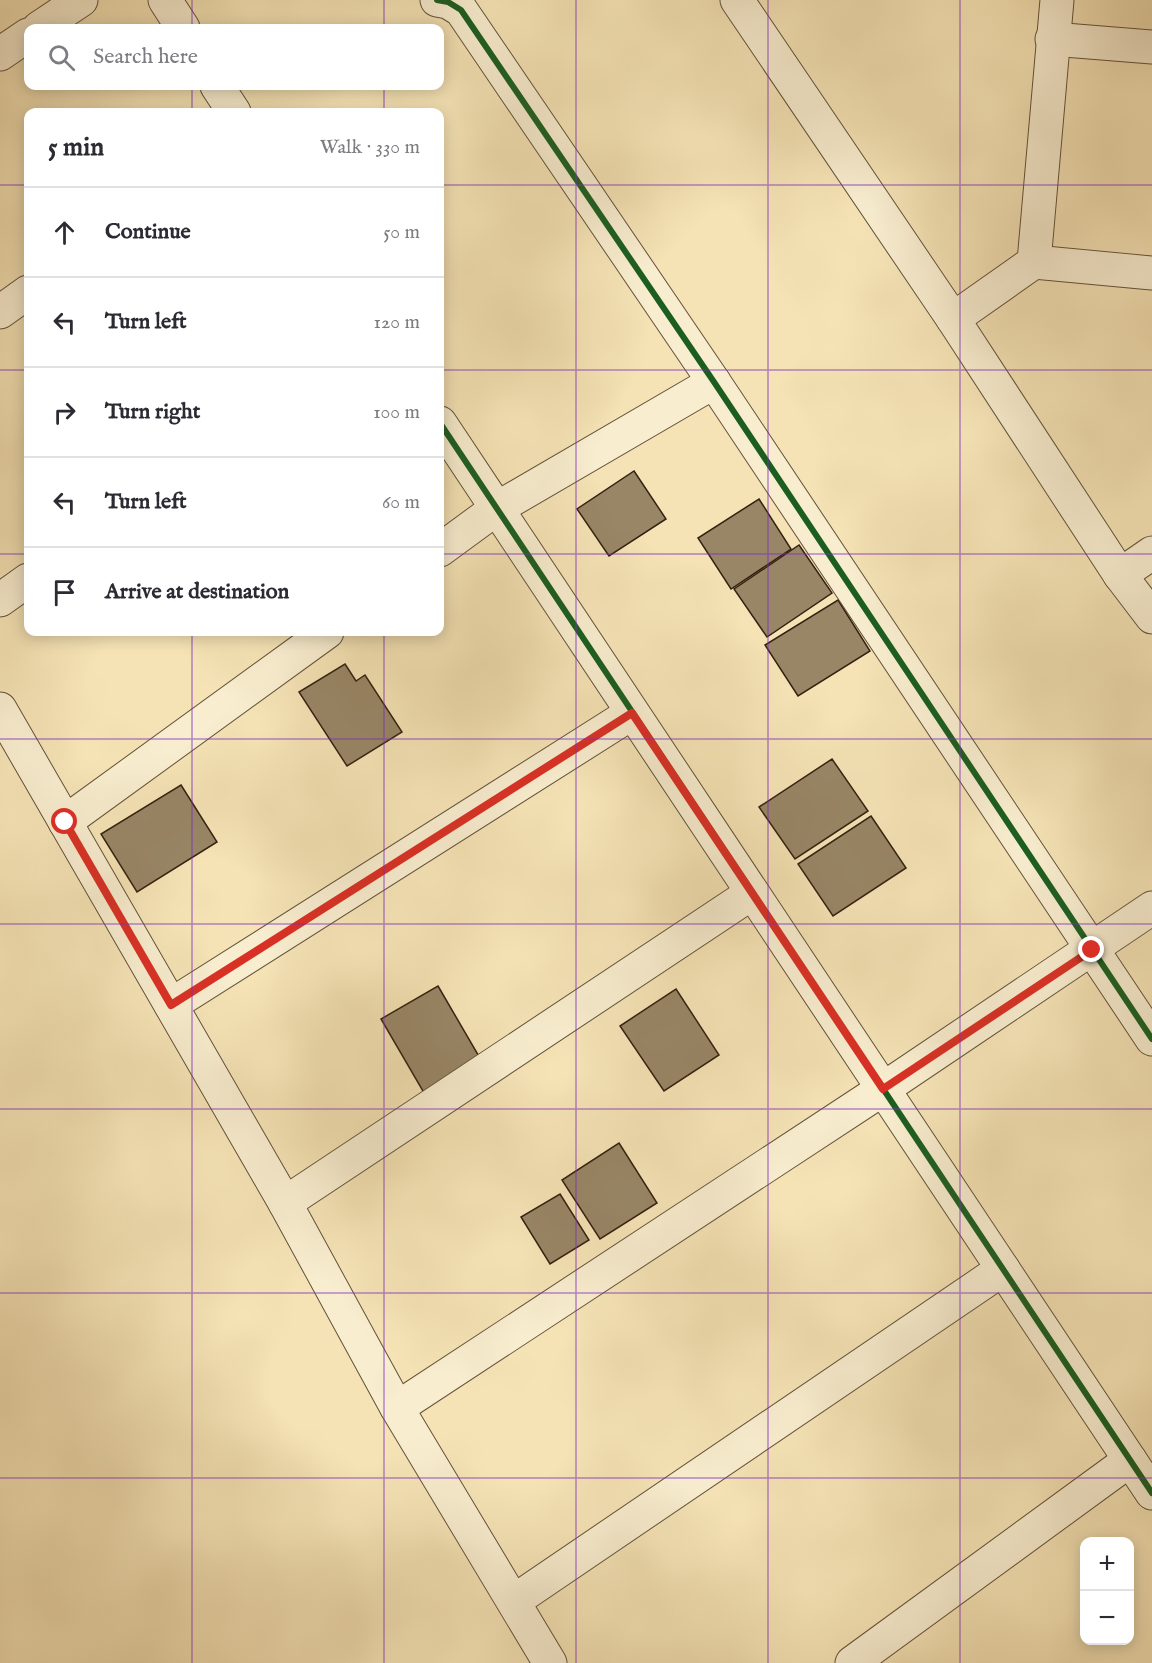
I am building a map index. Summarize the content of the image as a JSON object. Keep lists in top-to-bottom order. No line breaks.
{"page":{"search":"Search here","heading":["5 min","Walk · 330 m"],"list":[["Continue","50 m"],["Turn left","120 m"],["Turn right","100 m"],["Turn left","60 m"],"Arrive at destination"],"map_buttons":["+","−"]}}
